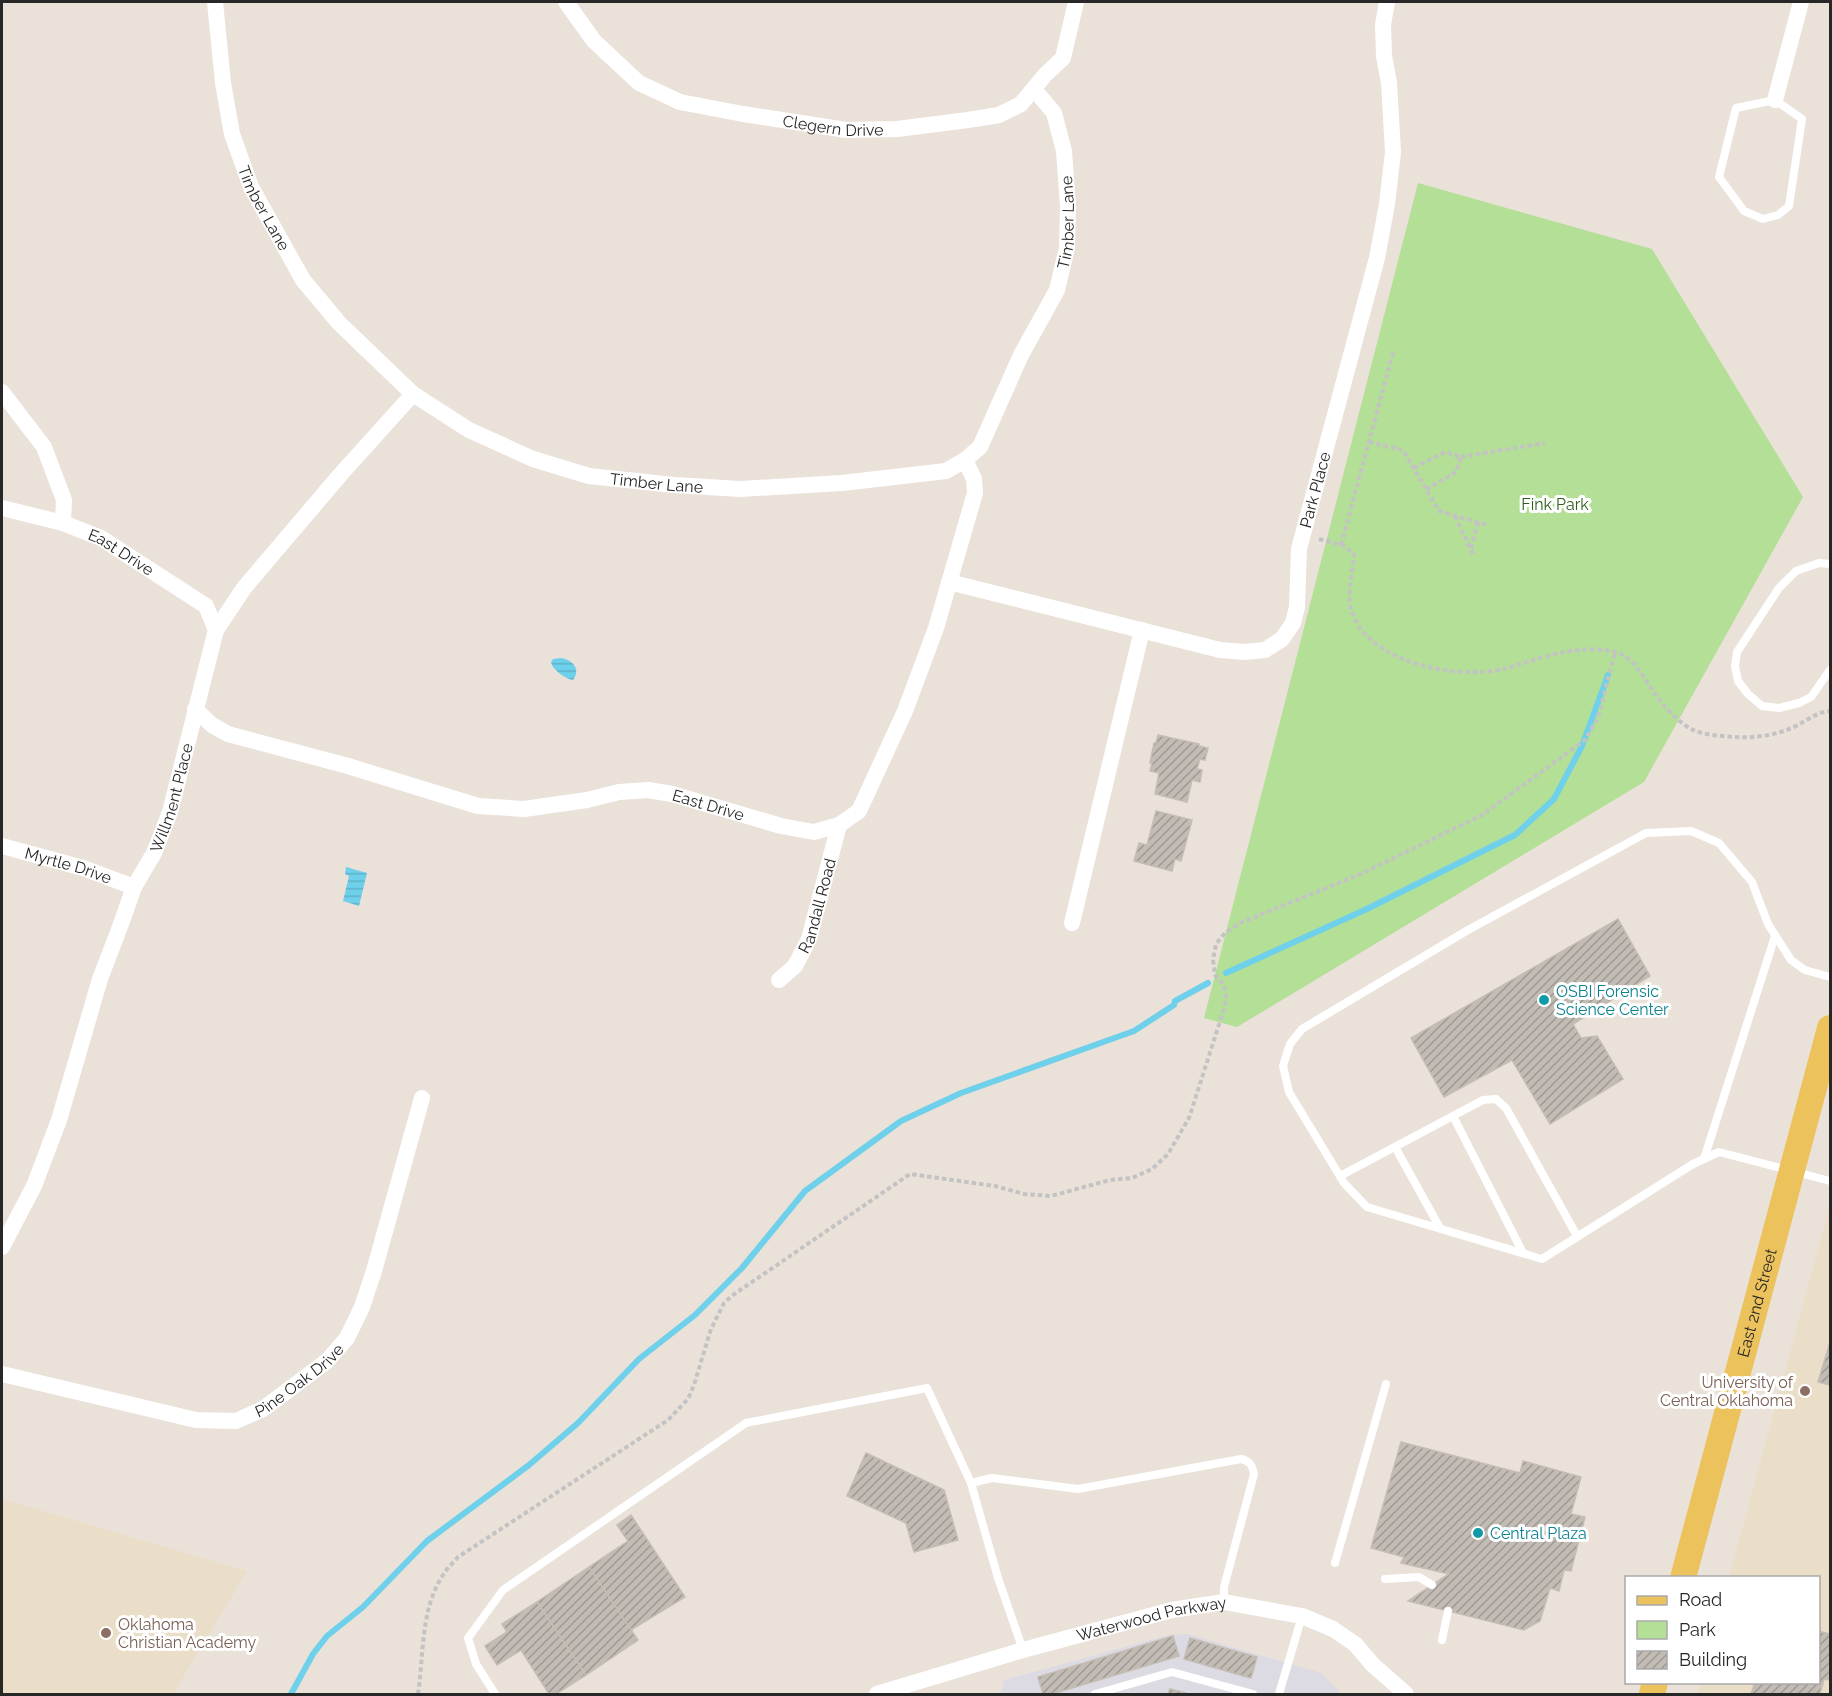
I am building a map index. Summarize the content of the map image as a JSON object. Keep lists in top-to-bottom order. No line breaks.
{"streets":{"main road":["East 2nd Street"],"street":["Clegern Drive","Timber Lane","Park Place","East Drive","Willment Place","Myrtle Drive","Randall Road","Pine Oak Drive","Waterwood Parkway"]},"crossings":[["Clegern Drive","Timber Lane"],["Timber Lane","East Drive"],["Timber Lane","Willment Place"],["Park Place","East Drive"],["East Drive","Willment Place"],["East Drive","Randall Road"],["Willment Place","Myrtle Drive"]],"parks":["Fink Park"],"places":["OSBI Forensic Science Center","University of Central Oklahoma","Central Plaza","Oklahoma Christian Academy"],"legend":["Road","Park","Building"]}
